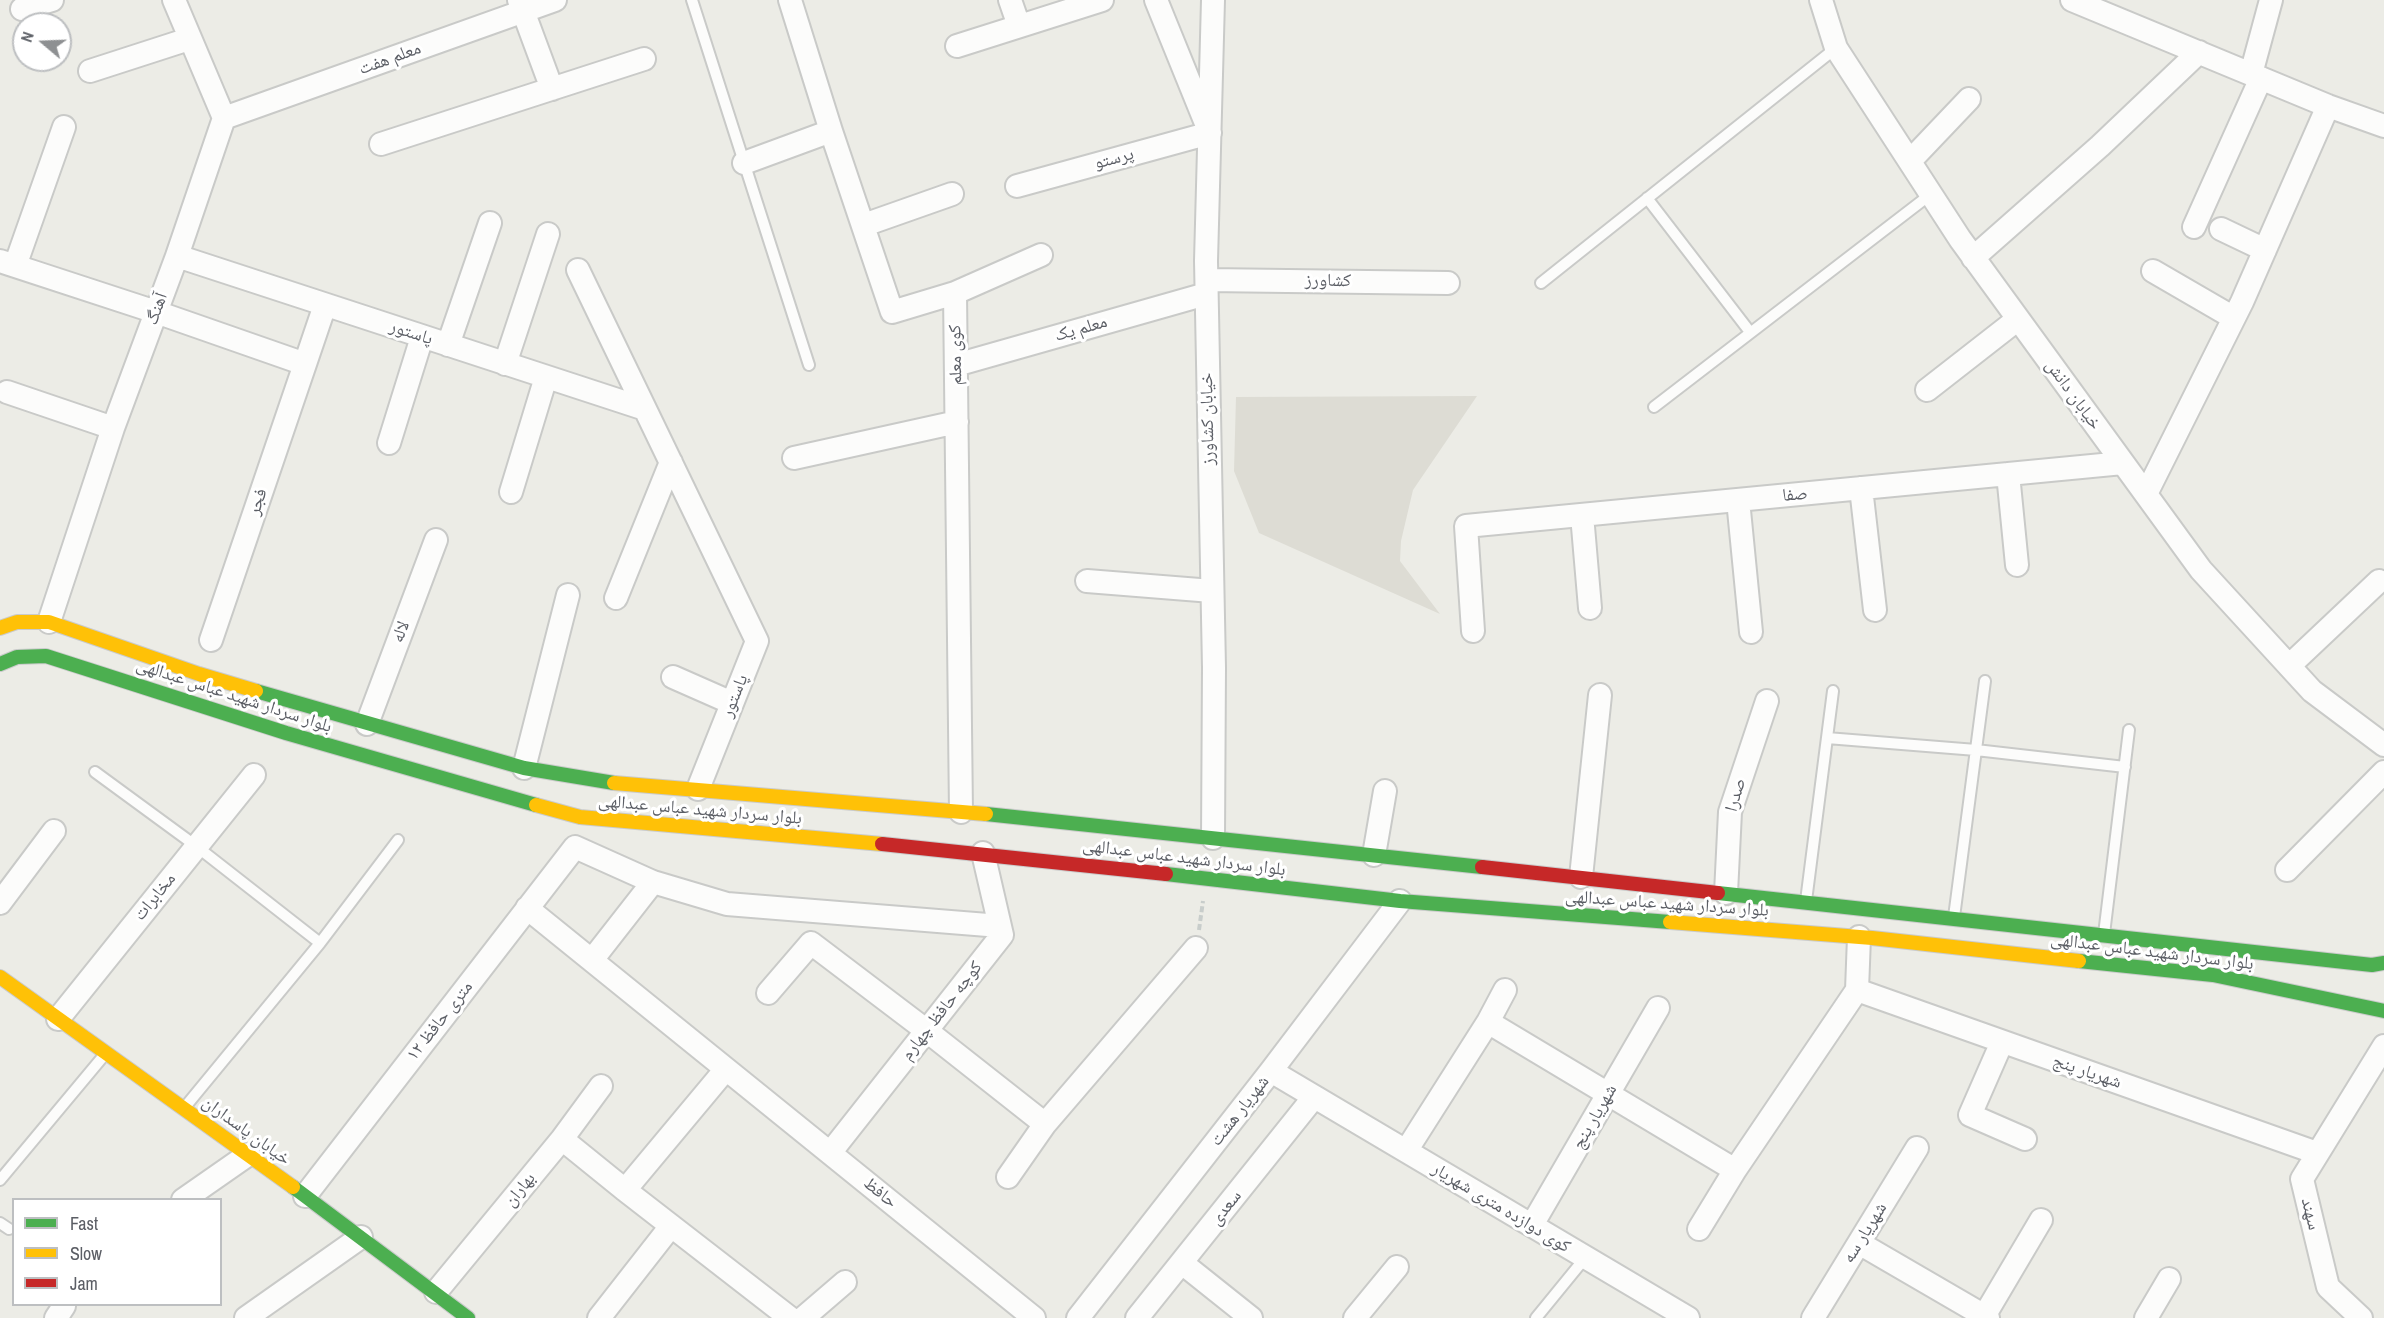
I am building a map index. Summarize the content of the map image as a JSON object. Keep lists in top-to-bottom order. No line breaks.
{"streets":{"street":["معلم هفت","پرستو","کشاورز","آهنگ","معلم یک","پاستور","کوی معلم","خیابان دانش","خیابان کشاورز","صفا","فجر","لاله","بلوار سردار شهید عباس عبدالهی","صدرا","مخابرات","کوچه حافظ چهارم","۱۲ متری حافظ","شهریار پنج","شهریار هشت","خیابان پاسداران","بهاران","حافظ","سعدی","کوی دوازده متری شهریار","سهند","شهریار سه"]},"crossings":[["معلم هفت","آهنگ"],["پرستو","خیابان کشاورز"],["کشاورز","معلم یک"],["کشاورز","خیابان کشاورز"],["آهنگ","پاستور"],["آهنگ","بلوار سردار شهید عباس عبدالهی"],["معلم یک","کوی معلم"],["معلم یک","خیابان کشاورز"],["پاستور","فجر"],["پاستور","بلوار سردار شهید عباس عبدالهی"],["کوی معلم","بلوار سردار شهید عباس عبدالهی"],["خیابان دانش","صفا"],["خیابان کشاورز","بلوار سردار شهید عباس عبدالهی"],["لاله","بلوار سردار شهید عباس عبدالهی"],["بلوار سردار شهید عباس عبدالهی","صدرا"],["بلوار سردار شهید عباس عبدالهی","شهریار هشت"],["مخابرات","خیابان پاسداران"],["کوچه حافظ چهارم","حافظ"],["۱۲ متری حافظ","خیابان پاسداران"],["۱۲ متری حافظ","حافظ"],["شهریار پنج","کوی دوازده متری شهریار"],["شهریار پنج","سهند"],["شهریار هشت","کوی دوازده متری شهریار"],["خیابان پاسداران","بهاران"],["سعدی","کوی دوازده متری شهریار"]],"legend":["Fast","Slow","Jam"],"north":"left"}
